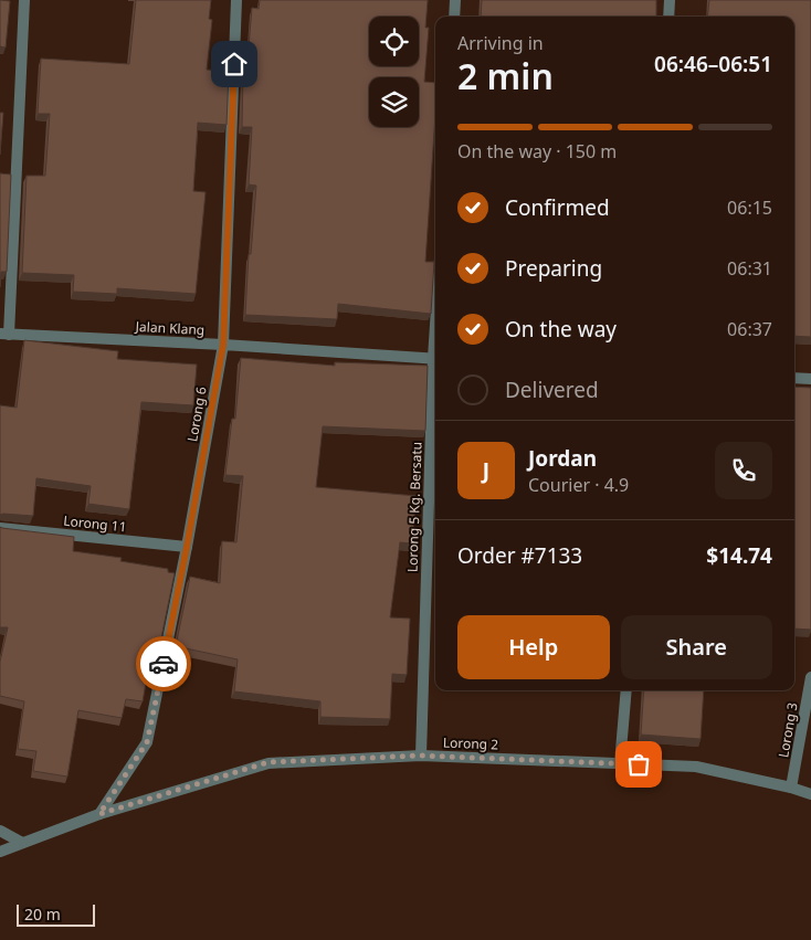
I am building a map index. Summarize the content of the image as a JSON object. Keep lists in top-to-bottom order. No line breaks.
{"streets":{"street":["Jalan Klang","Lorong 6","Lorong 5 Kg. Bersatu","Lorong 11","Lorong 3","Lorong 2"]},"crossings":[["Jalan Klang","Lorong 6"],["Lorong 6","Lorong 11"],["Lorong 6","Lorong 2"],["Lorong 5 Kg. Bersatu","Lorong 2"],["Lorong 3","Lorong 2"]],"scale_bar":"20 m","page":{"heading":["2 min","Arriving in","06:46–06:51"],"panel":["Jordan","Courier · 4.9","Order #7133","$14.74"],"bar":"On the way · 150 m","list":[["Confirmed","06:15"],["Preparing","06:31"],["On the way","06:37"],"Delivered"],"round":"J","buttons":["Help","Share"],"scale":"20 m"}}
